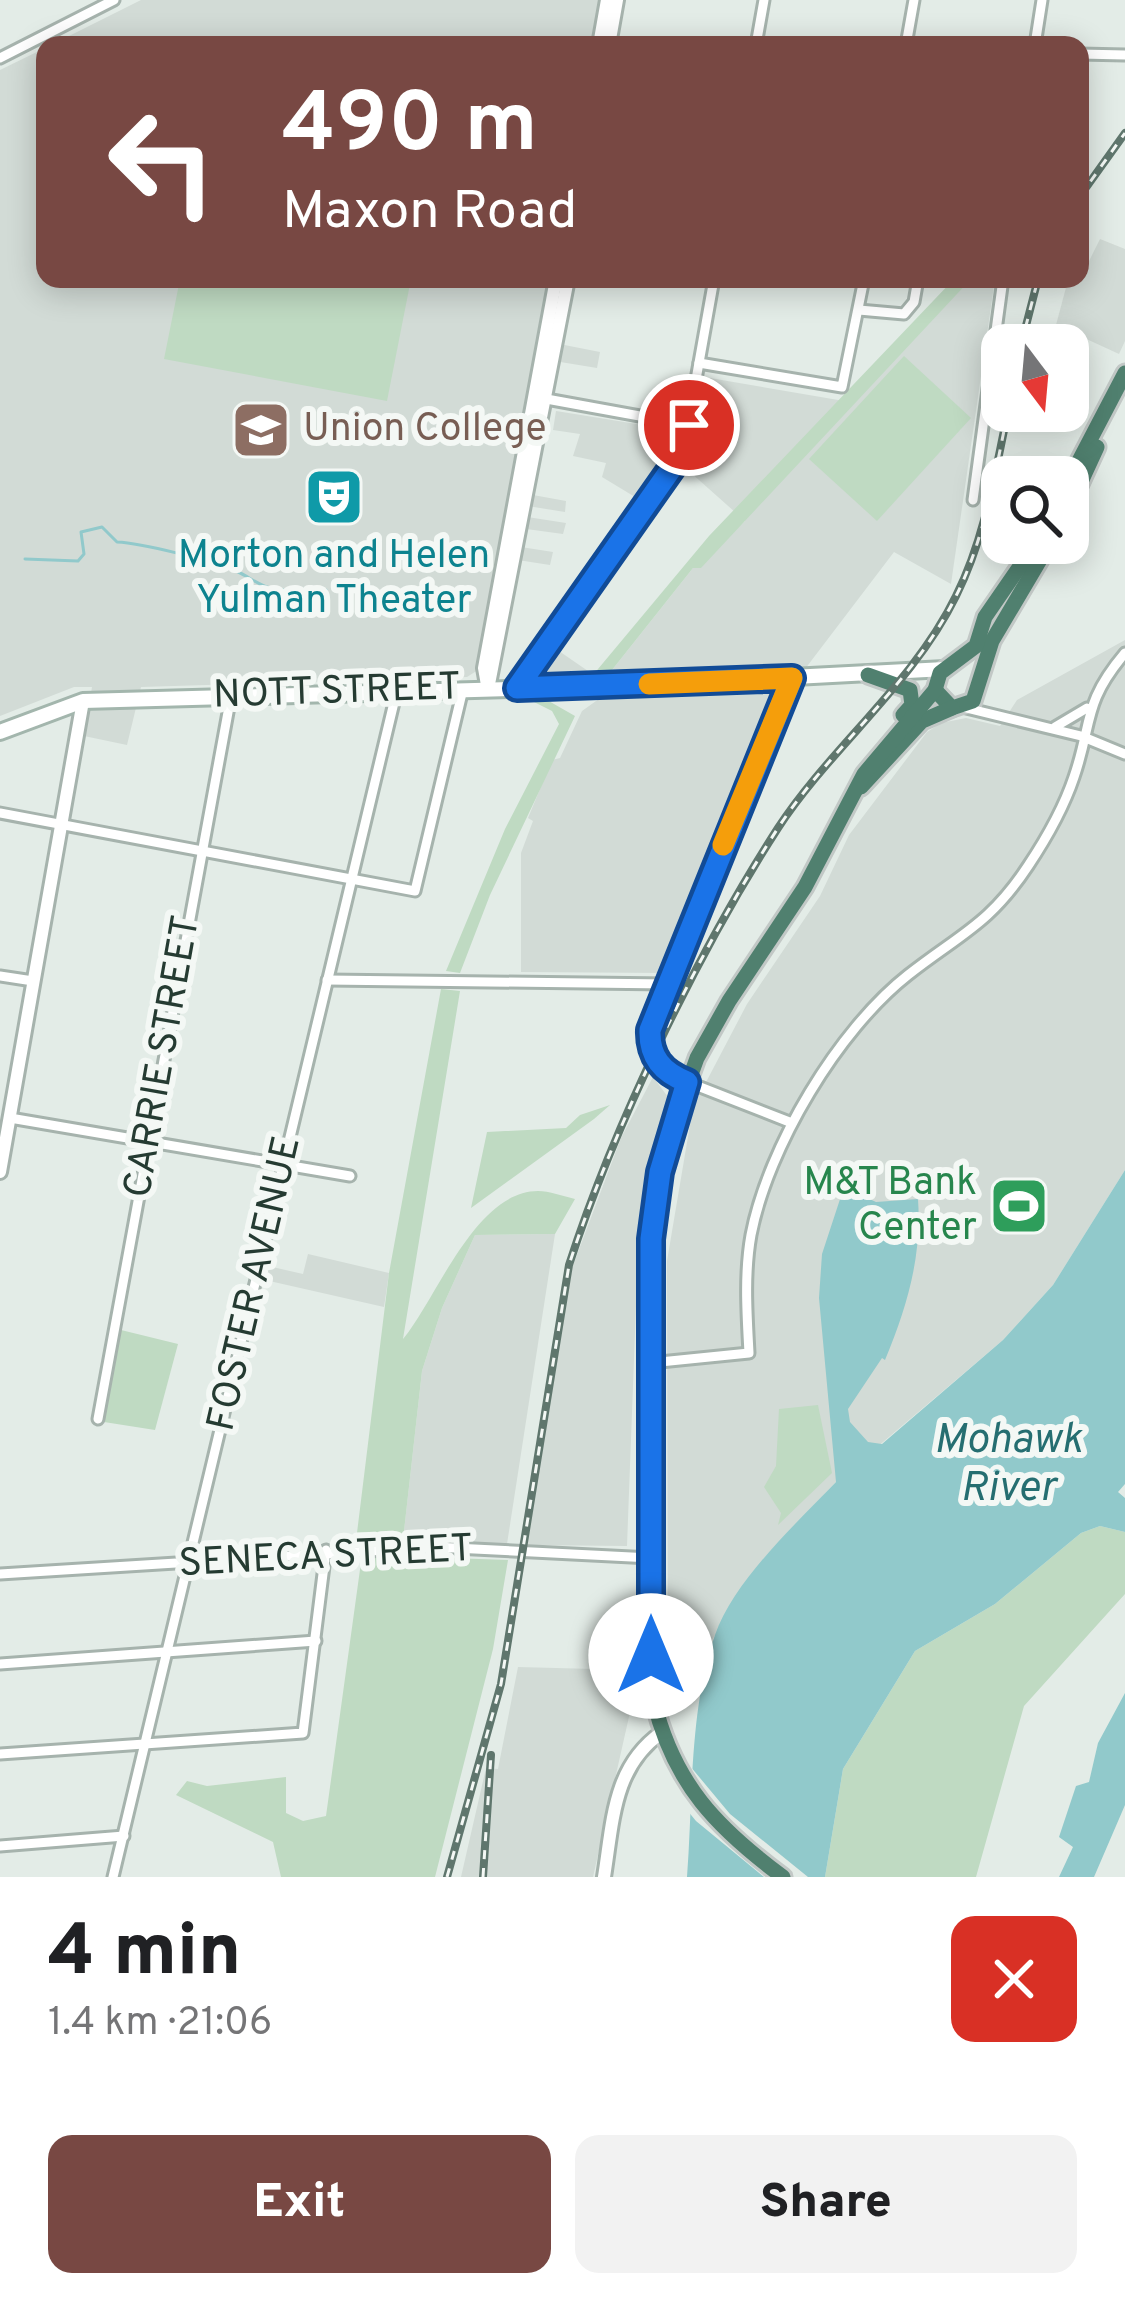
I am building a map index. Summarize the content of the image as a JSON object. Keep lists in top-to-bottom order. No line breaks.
{"streets":{"main road":["NOTT STREET"],"street":["CARRIE STREET","FOSTER AVENUE","SENECA STREET"]},"crossings":[["NOTT STREET","CARRIE STREET"],["NOTT STREET","FOSTER AVENUE"],["FOSTER AVENUE","SENECA STREET"]],"water":["Mohawk River"],"places":{"school or university":["Union College"],"theatre":["Morton and Helen Yulman Theater"],"sports":["M&T Bank Center"]},"north":"bottom","page":{"turn":["490 m","Maxon Road"],"heading":["4 min","1.4 km · 21:06"],"buttons":["Exit","Share"]}}
